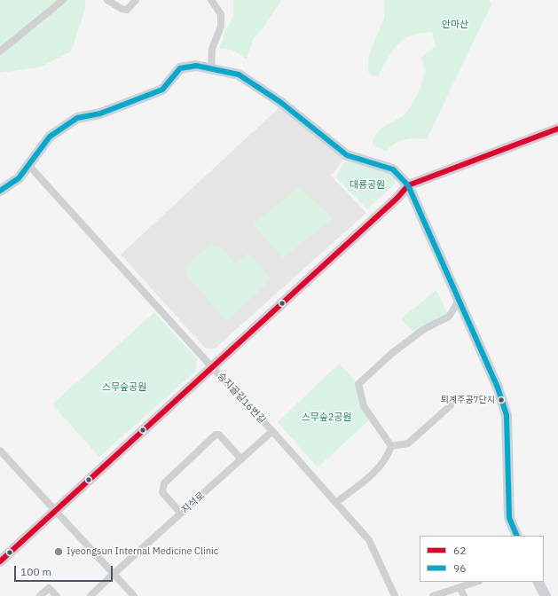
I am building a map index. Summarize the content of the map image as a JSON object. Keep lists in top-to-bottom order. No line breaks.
{"streets":{"street":["승지골길16번길","지석로"]},"crossings":[["승지골길16번길","지석로"]],"parks":["안마산","대룡공원","스무숲공원","스무숲2공원"],"places":["퇴계주공7단지","Iyeongsun Internal Medicine Clinic"],"lines":["transit line 96","transit line 62"],"legend":["62","96"],"scale_bar":"100 m"}
